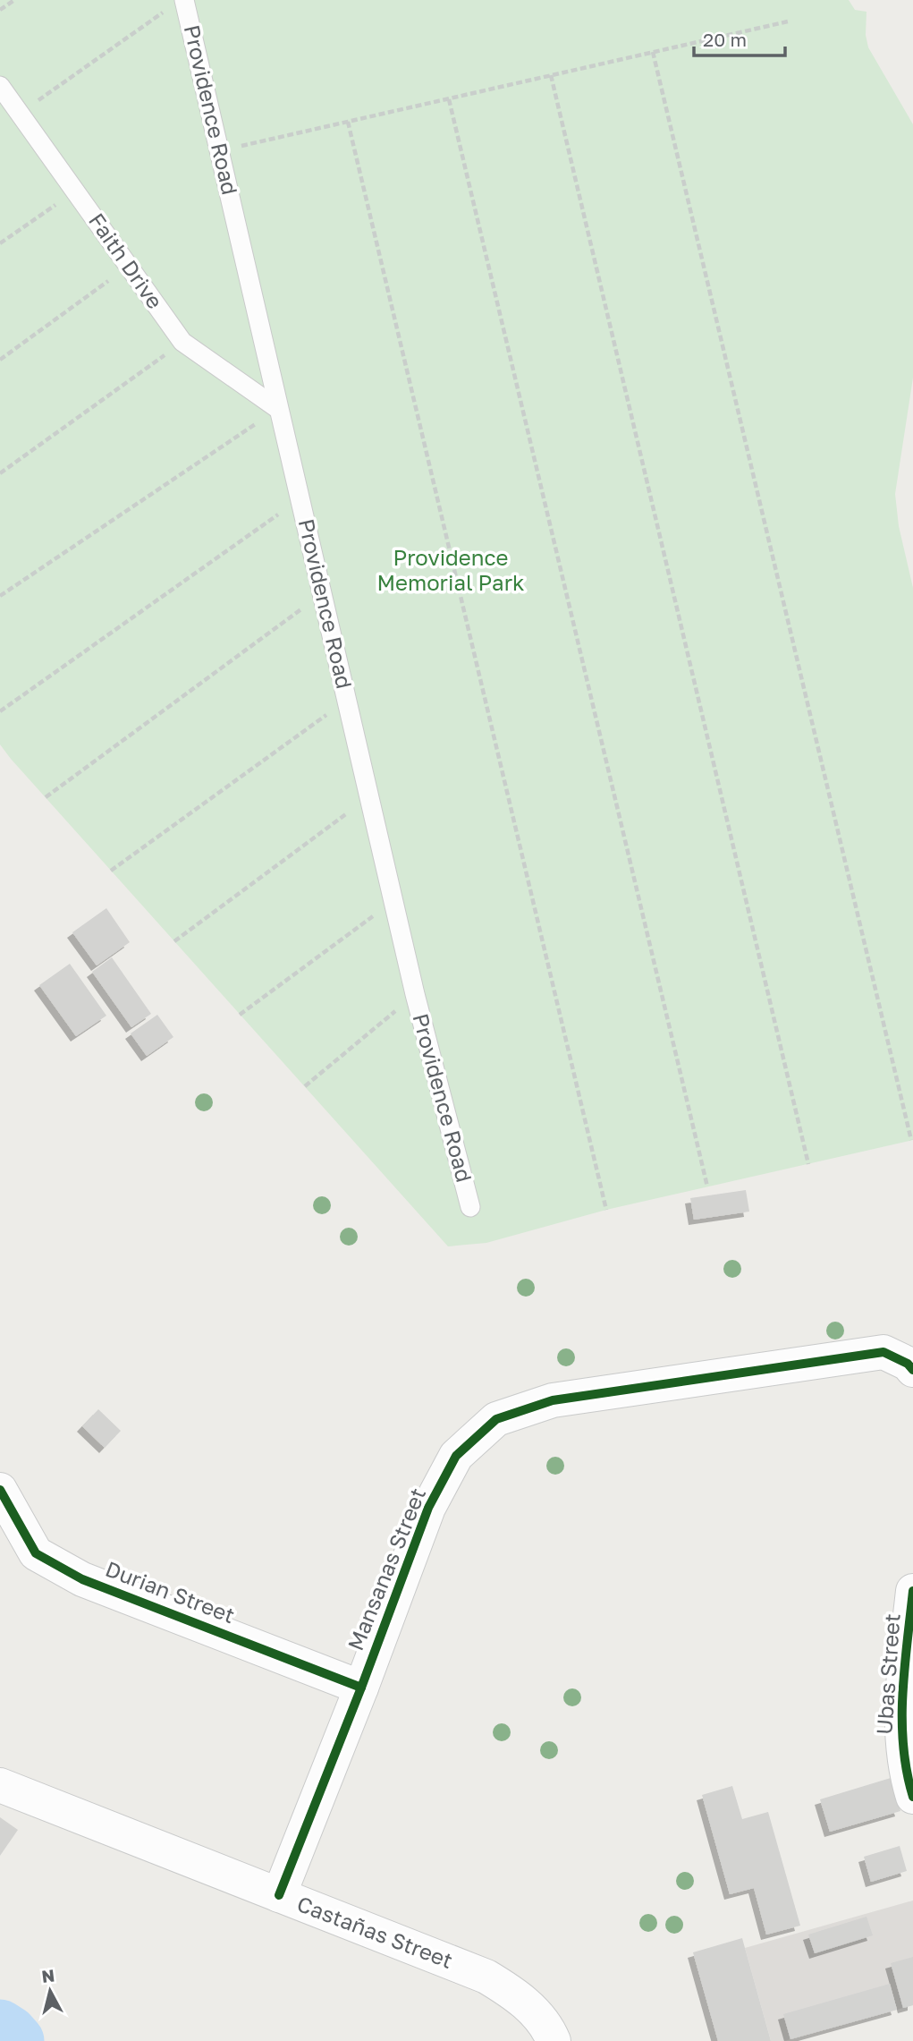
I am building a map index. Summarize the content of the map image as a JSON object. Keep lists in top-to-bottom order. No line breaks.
{"streets":{"street":["Mansanas Street","Durian Street","Ubas Street","Castañas Street"],"lane":["Providence Road","Faith Drive"]},"crossings":[["Providence Road","Faith Drive"],["Mansanas Street","Durian Street"],["Mansanas Street","Castañas Street"]],"parks":["Providence Memorial Park"],"scale_bar":"20 m","north":"top"}
